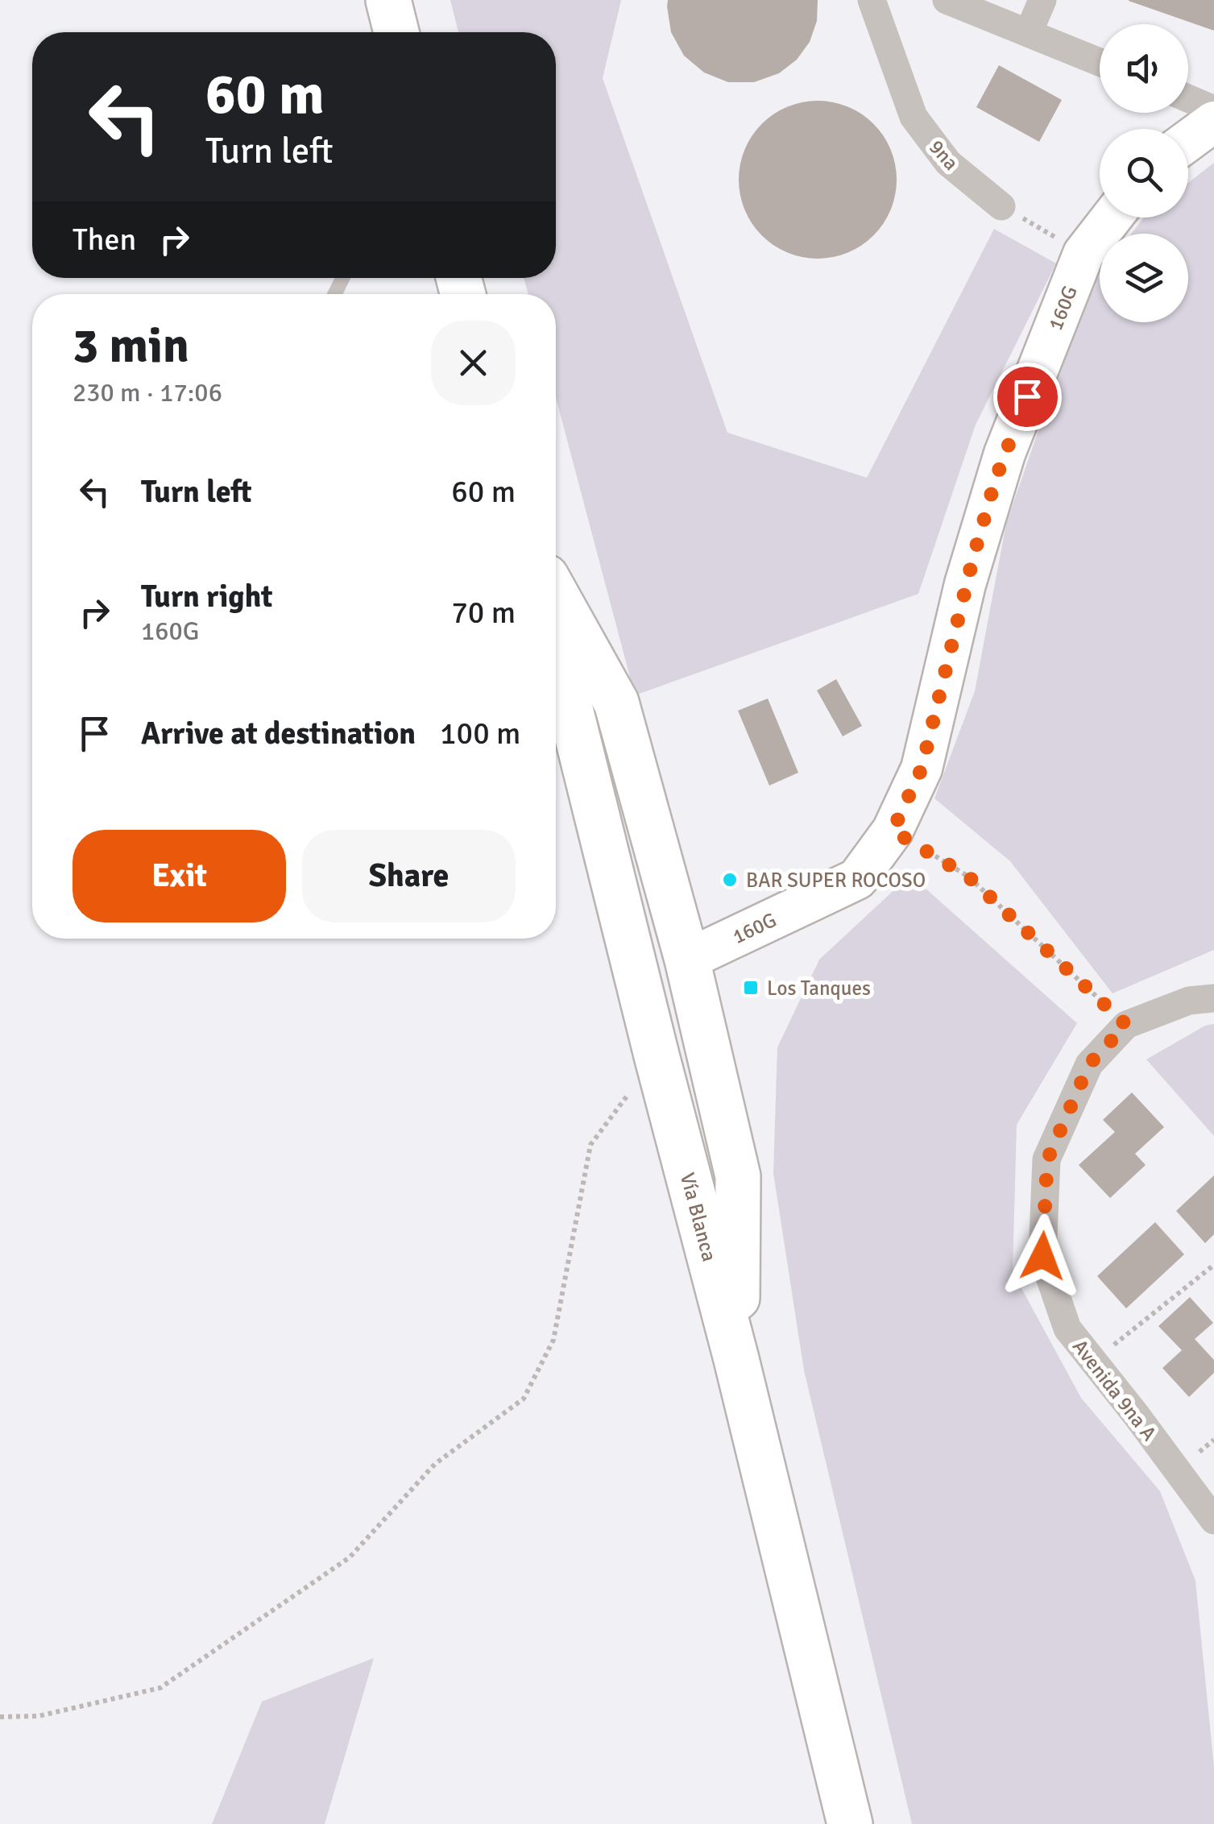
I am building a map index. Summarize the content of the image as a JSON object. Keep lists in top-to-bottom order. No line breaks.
{"streets":{"highway":["Vía Blanca"],"street":["9na","160G","Avenida 9na A"]},"places":{"other":["BAR SUPER ROCOSO"],"transit":["Los Tanques"]},"page":{"turn":["60 m","Turn left"],"then":"Then","heading":["3 min","230 m · 17:06"],"list":[{"name":"Turn left","value":"60 m"},{"name":"Turn right","note":"160G","value":"70 m"},{"name":"Arrive at destination","value":"100 m"}],"buttons":["Exit","Share"]}}
